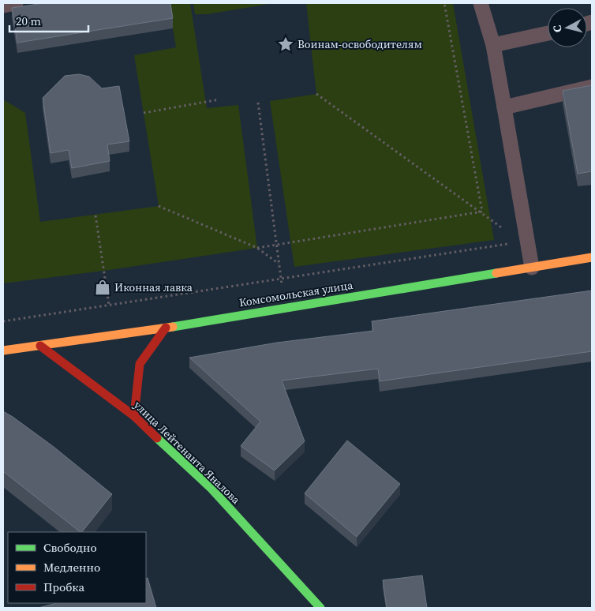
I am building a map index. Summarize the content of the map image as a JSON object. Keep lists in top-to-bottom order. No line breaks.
{"streets":{"main road":["Комсомольская улица","улица Лейтенанта Яналова"]},"crossings":[["Комсомольская улица","улица Лейтенанта Яналова"]],"places":{"place":["Воинам-освободителям"],"shop":["Иконная лавка"]},"legend":["Свободно","Медленно","Пробка"],"scale_bar":"20 m","north":"left"}
